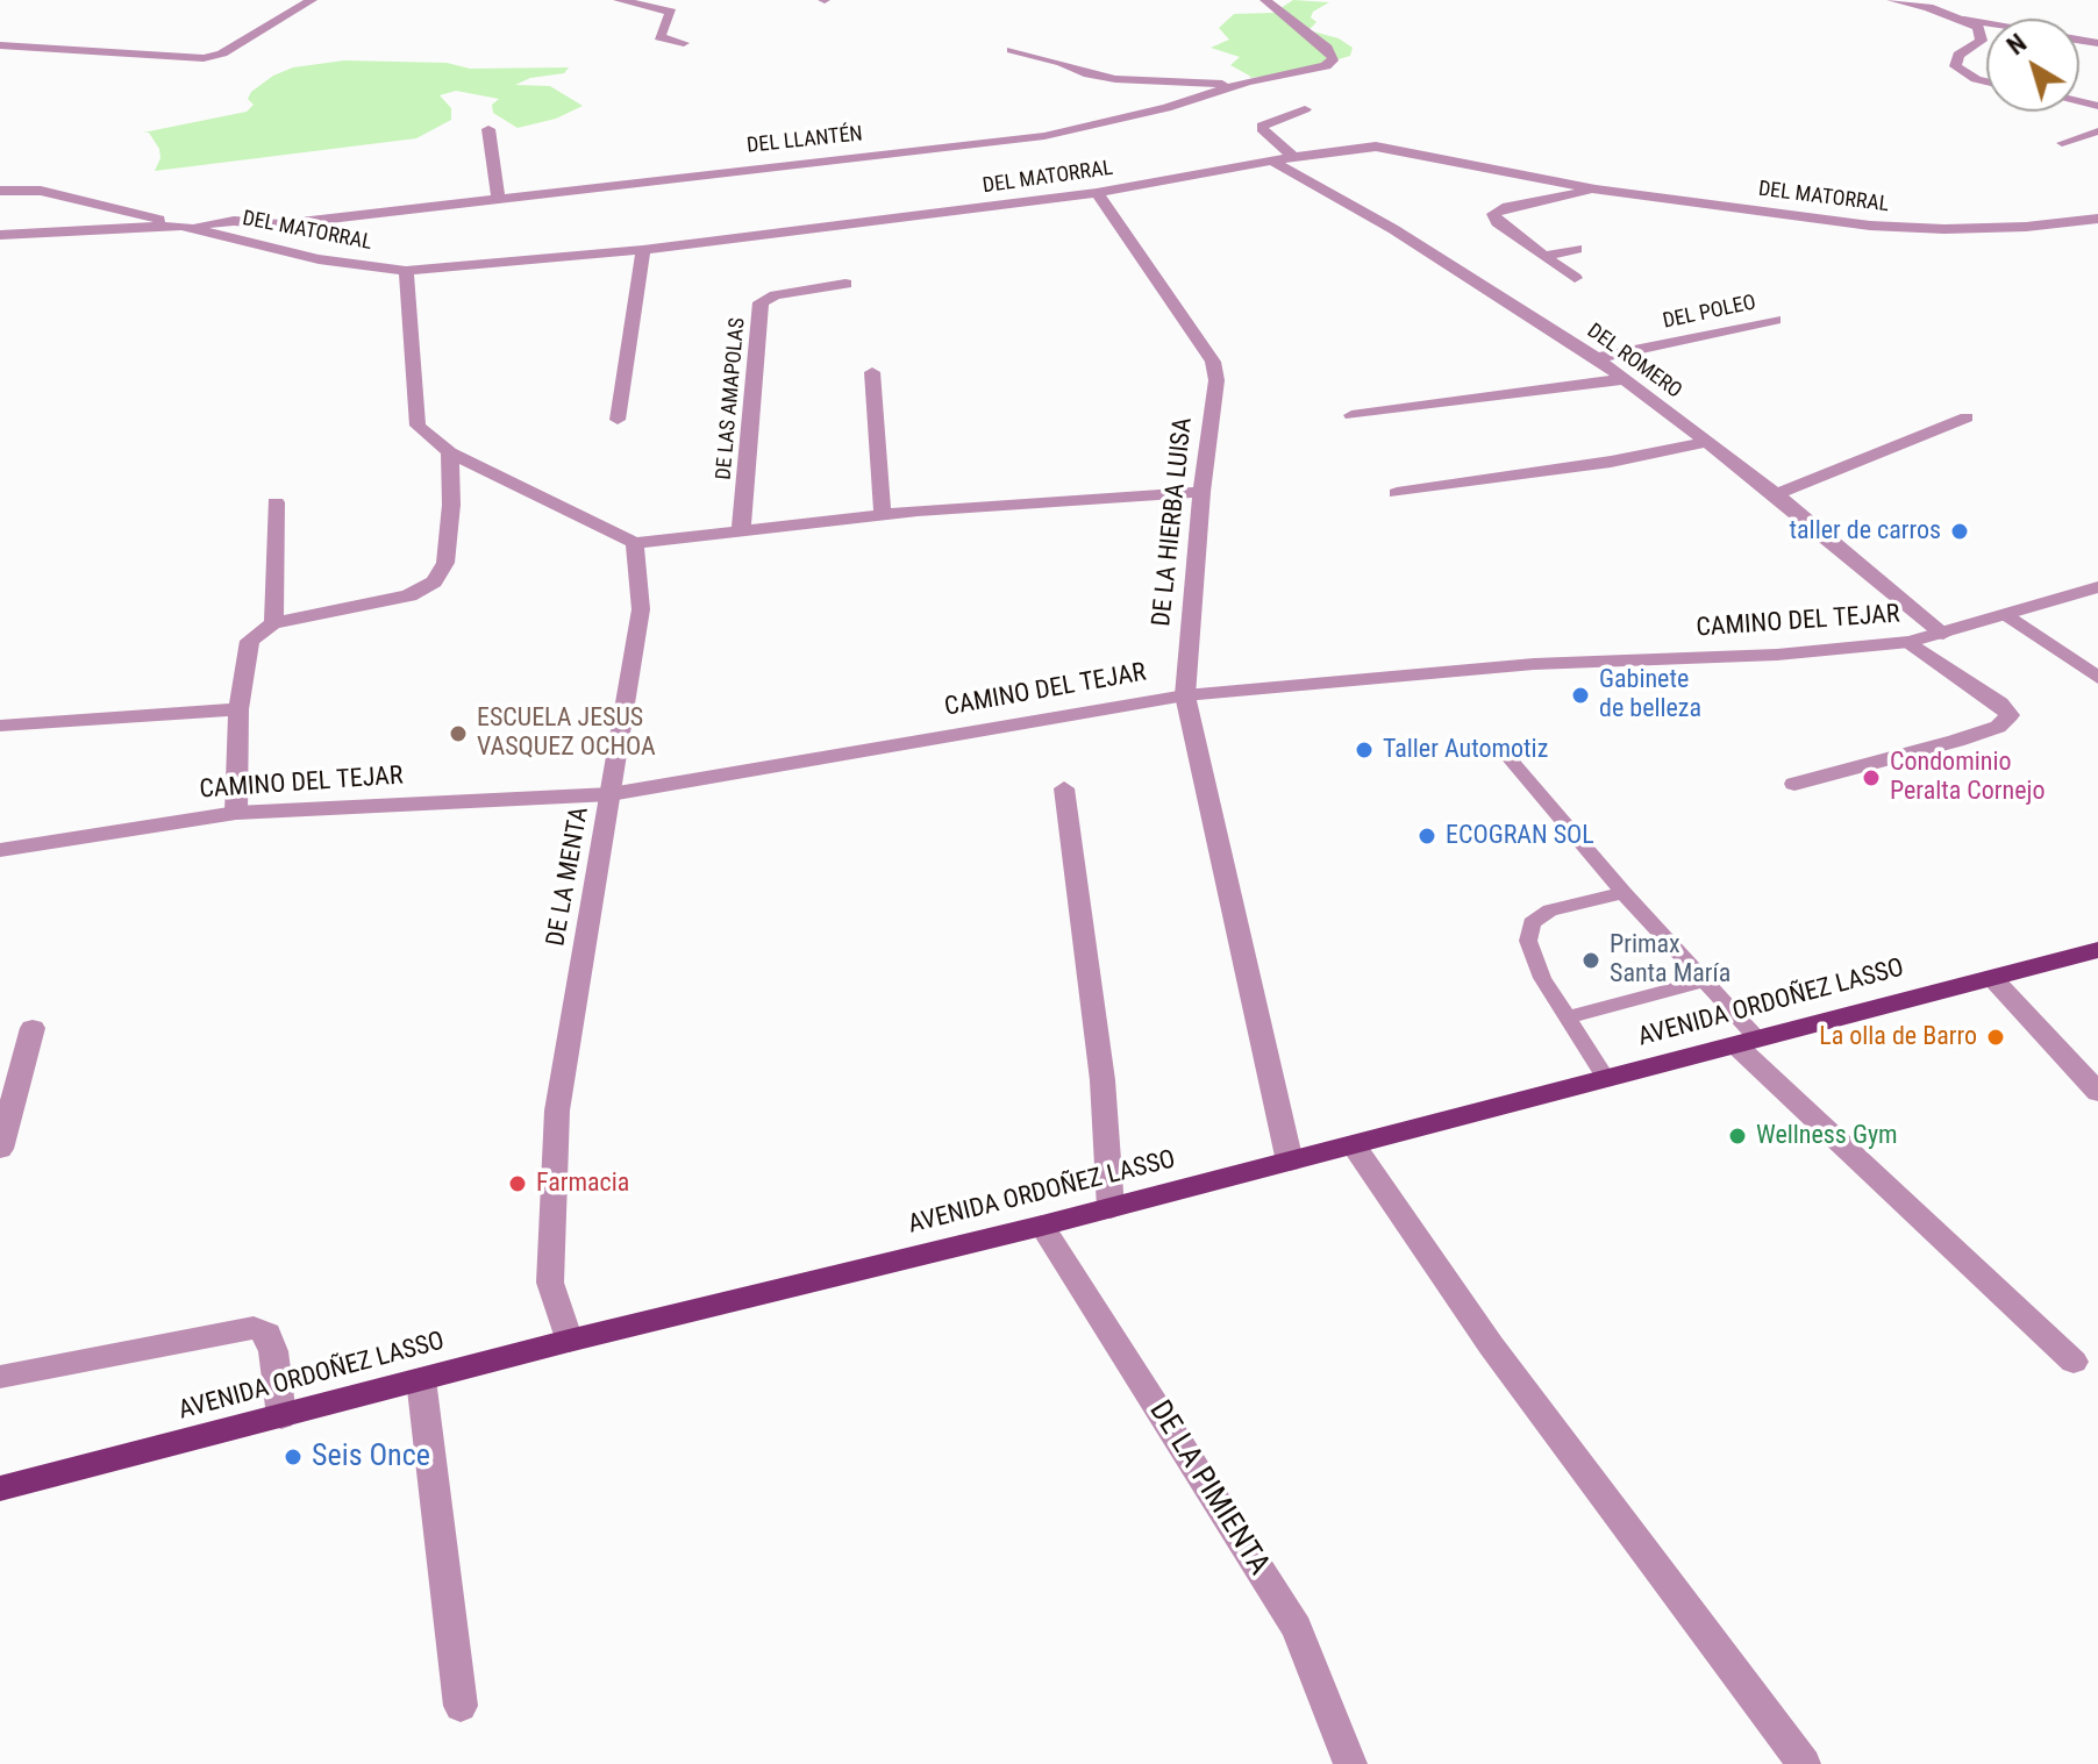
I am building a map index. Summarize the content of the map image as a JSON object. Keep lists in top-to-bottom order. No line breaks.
{"streets":{"main road":["AVENIDA ORDOÑEZ LASSO"],"street":["DEL LLANTÉN","DEL MATORRAL","DEL POLEO","DEL ROMERO","DE LAS AMAPOLAS","DE LA HIERBA LUISA","CAMINO DEL TEJAR","DE LA MENTA","DE LA PIMIENTA"]},"crossings":[["DEL LLANTÉN","DEL MATORRAL"],["DEL MATORRAL","DEL ROMERO"],["DEL MATORRAL","DE LA HIERBA LUISA"],["DEL POLEO","DEL ROMERO"],["DEL ROMERO","CAMINO DEL TEJAR"],["DE LA HIERBA LUISA","CAMINO DEL TEJAR"],["DE LA HIERBA LUISA","AVENIDA ORDOÑEZ LASSO"],["CAMINO DEL TEJAR","DE LA MENTA"],["DE LA MENTA","AVENIDA ORDOÑEZ LASSO"],["AVENIDA ORDOÑEZ LASSO","DE LA PIMIENTA"]],"places":["taller de carros","Gabinete de belleza","ESCUELA JESUS VASQUEZ OCHOA","Taller Automotiz","Condominio Peralta Cornejo","ECOGRAN SOL","Primax Santa María","La olla de Barro","Wellness Gym","Farmacia","Seis Once"],"north":"top left"}
